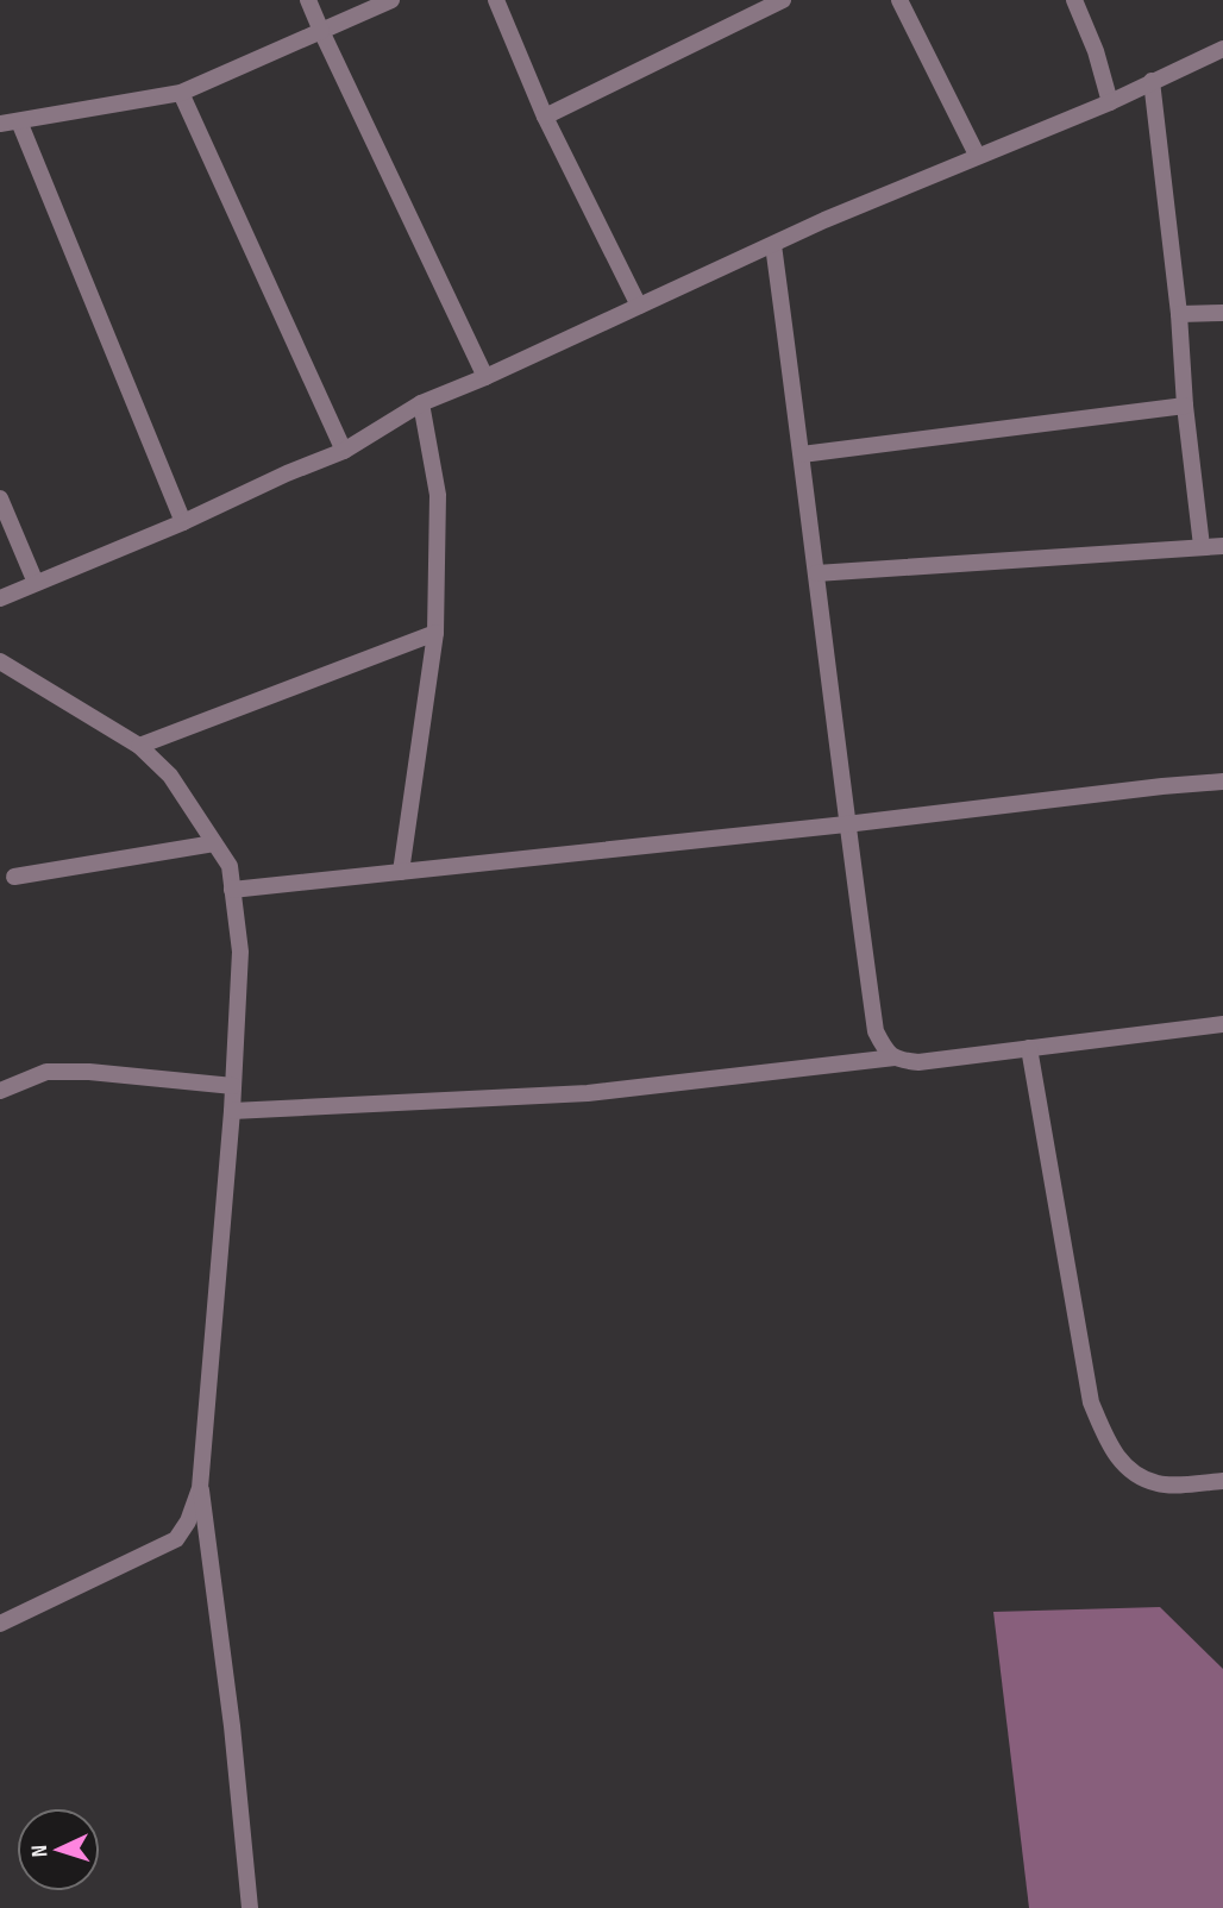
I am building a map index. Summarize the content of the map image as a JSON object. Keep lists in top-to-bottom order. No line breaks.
{"north":"left"}
